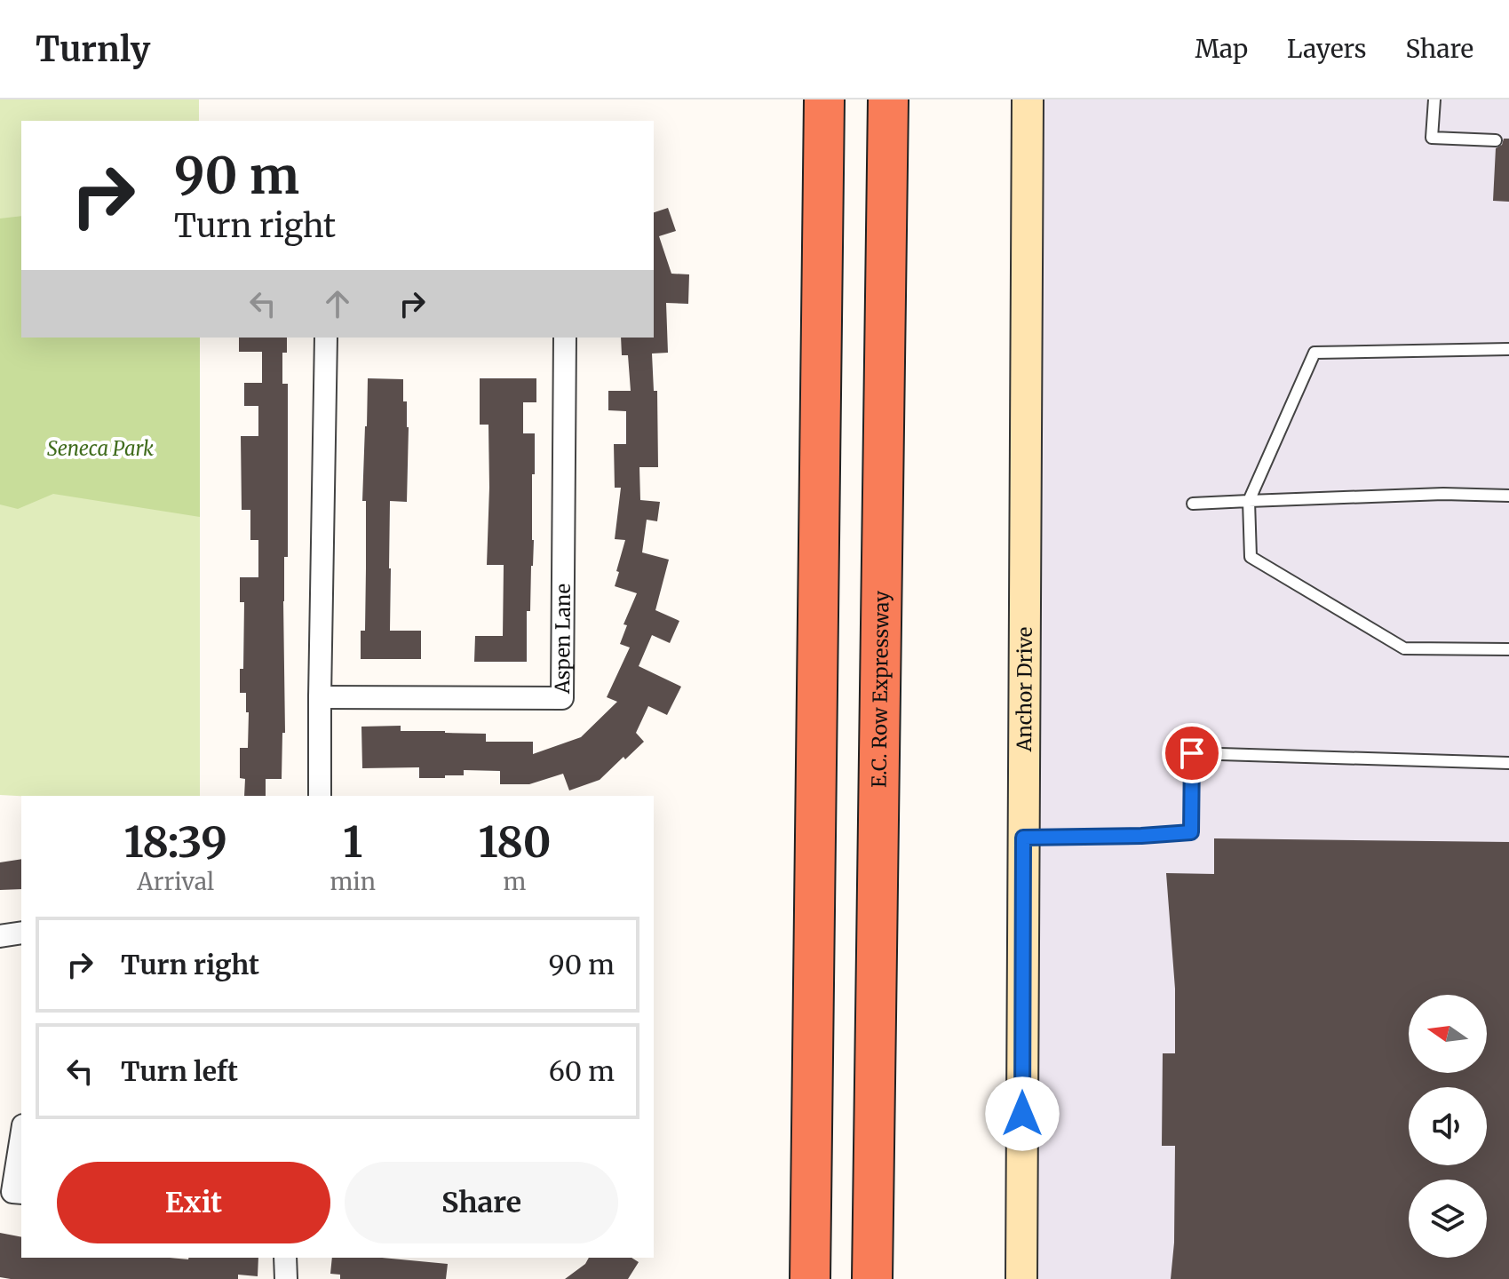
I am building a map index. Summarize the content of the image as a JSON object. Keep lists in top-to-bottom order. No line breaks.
{"streets":{"highway":["E.C. Row Expressway"],"street":["Aspen Lane","Anchor Drive"]},"parks":["Seneca Park"],"north":"left","page":{"header":"Turnly","nav":["Map","Layers","Share"],"turn":["90 m","Turn right"],"eta":["18:39","Arrival","1","min","180","m"],"list":[{"name":"Turn right","value":"90 m"},{"name":"Turn left","value":"60 m"}],"buttons":["Exit","Share"]}}
